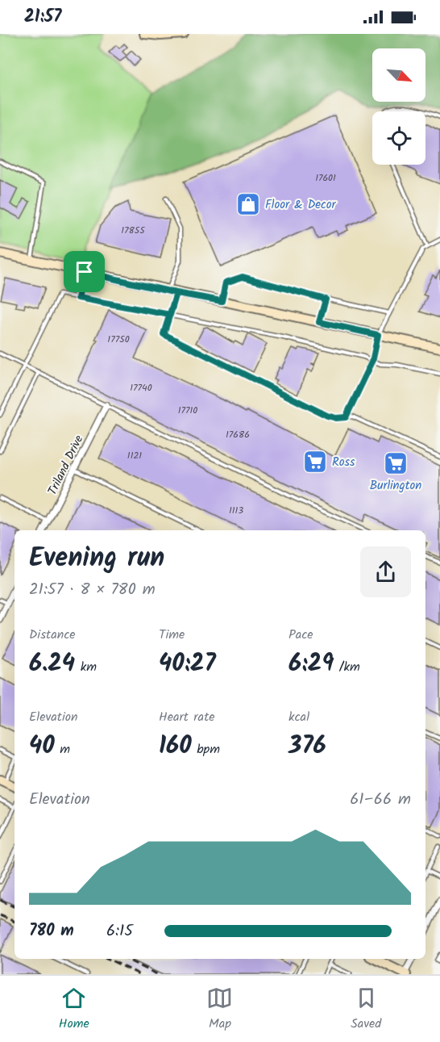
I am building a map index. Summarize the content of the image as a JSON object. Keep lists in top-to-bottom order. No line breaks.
{"streets":{"street":["Triland Drive"]},"places":{"shop":["Floor & Decor"],"supermarket":["Ross","Burlington"]},"house_numbers":["17601","17855","17750","17740","17710","17686","1121","1113"],"north":"bottom right","page":{"status":"21:57","heading":["Evening run","21:57 · 8 × 780 m"],"stats":[["Distance","6.24 km"],["Time","40:27"],["Pace","6:29 /km"],["Elevation","40 m"],["Heart rate","160 bpm"],["kcal","376"]],"chart":["Elevation","61–66 m"],"list":[{"name":"780 m","note":"6:15"}],"tabs":["Home","Map","Saved"]}}
